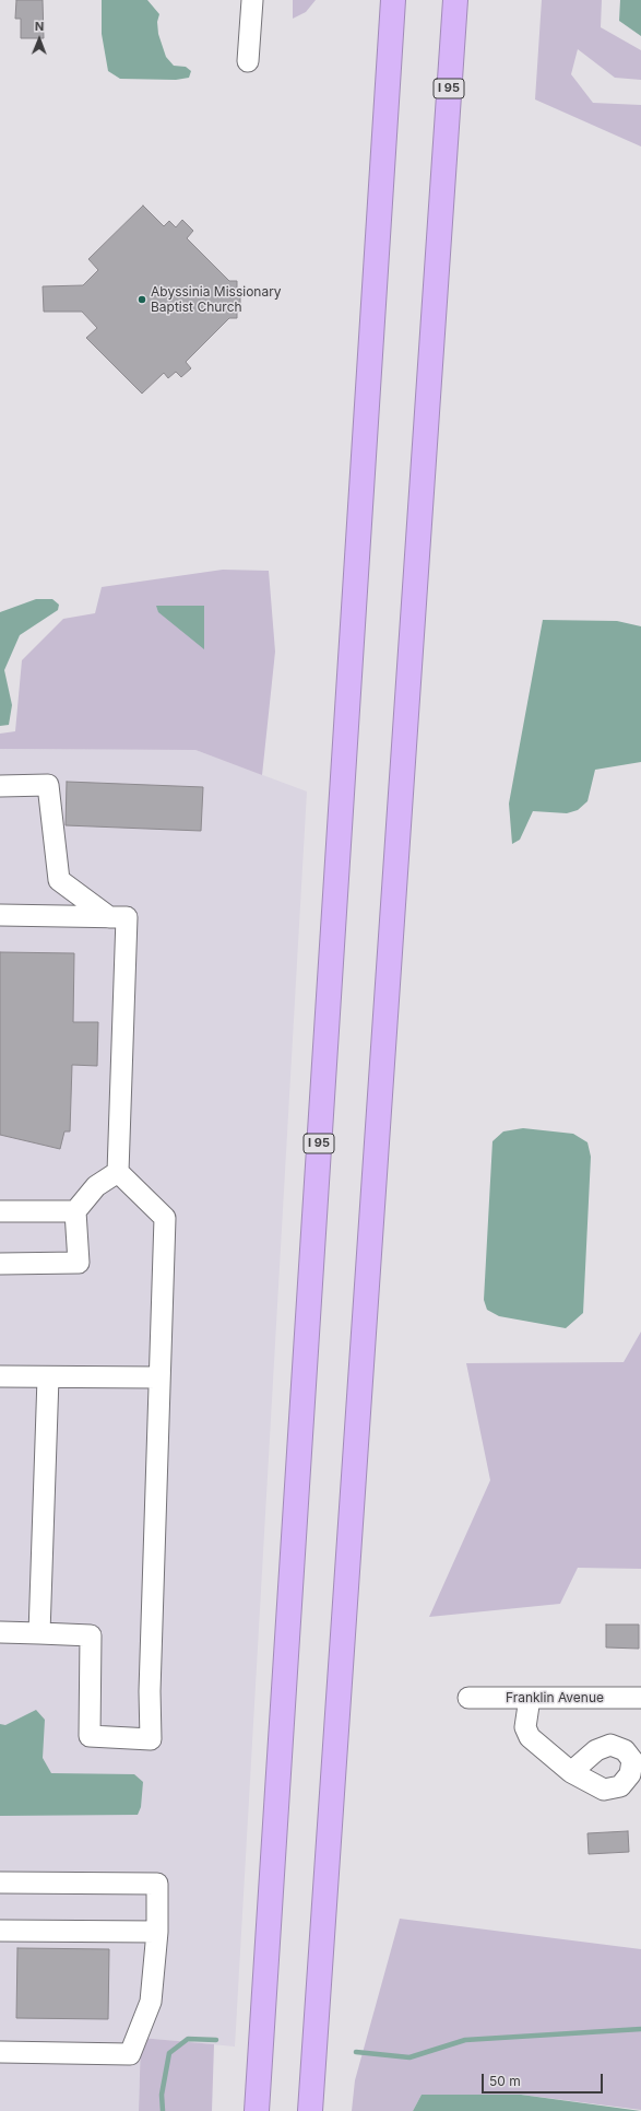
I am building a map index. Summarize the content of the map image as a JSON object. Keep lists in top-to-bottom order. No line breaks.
{"streets":{"highway":["I 95"],"street":["Franklin Avenue"]},"places":["Abyssinia Missionary Baptist Church"],"scale_bar":"50 m","north":"top"}
